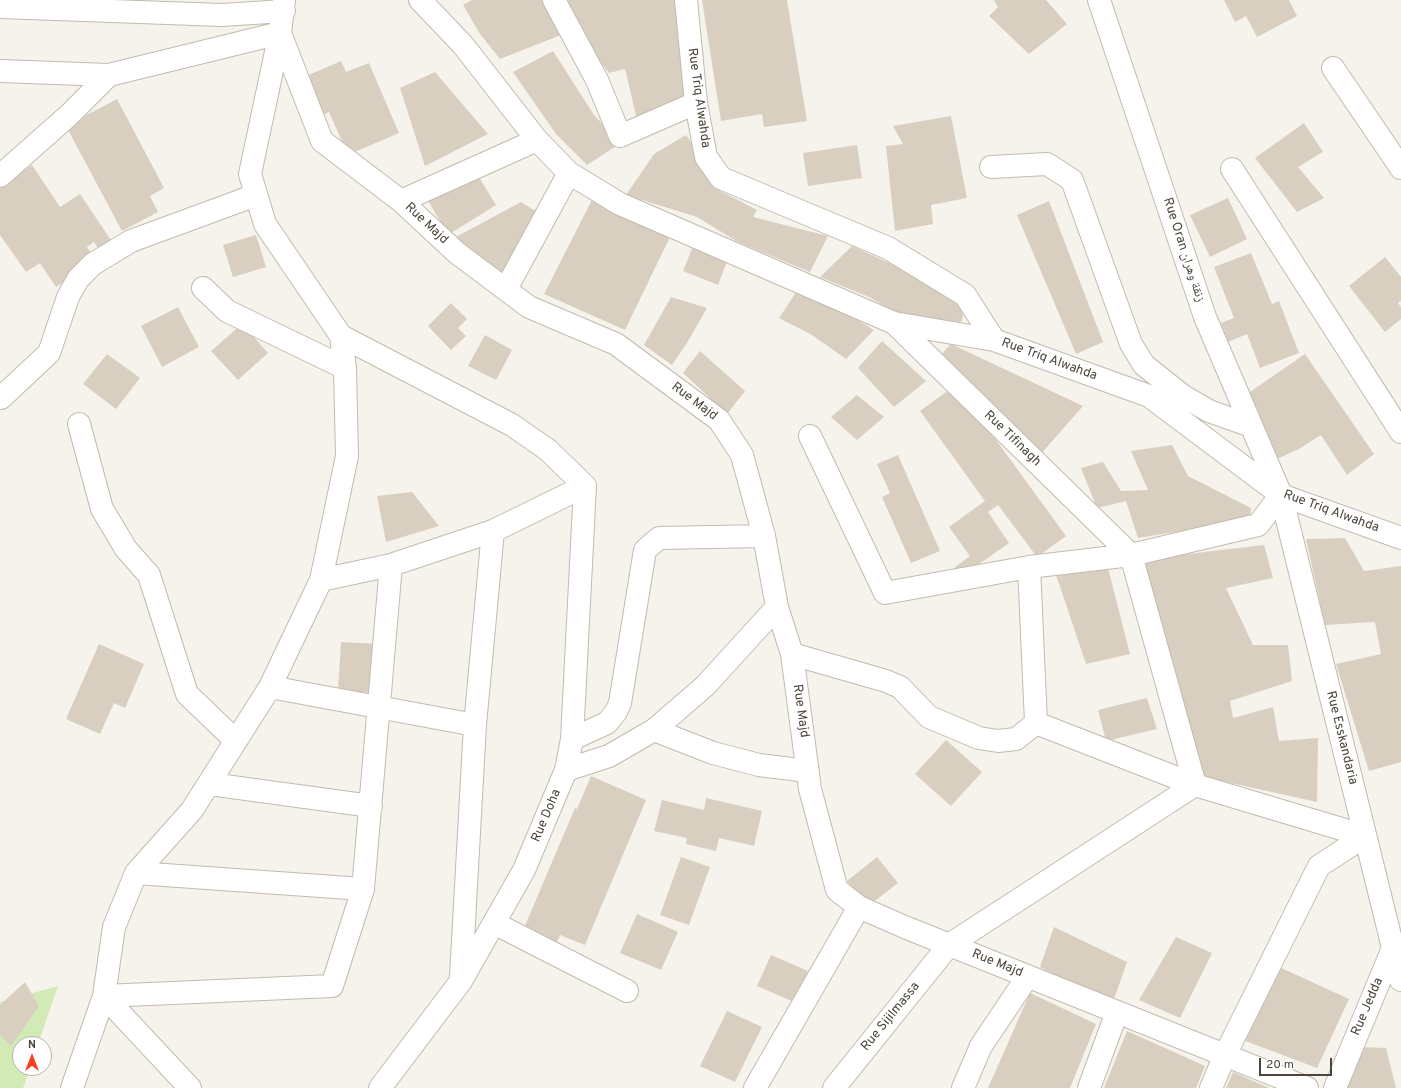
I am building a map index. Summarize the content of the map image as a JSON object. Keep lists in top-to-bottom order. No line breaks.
{"streets":{"street":["Rue Triq Alwahda","Rue Majd","Rue Oran زنقة وهران","Rue Tifinagh","Rue Esskandaria","Rue Doha","Rue Jedda","Rue Sijilmassa"]},"crossings":[["Rue Triq Alwahda","Rue Oran زنقة وهران"],["Rue Triq Alwahda","Rue Esskandaria"],["Rue Majd","Rue Sijilmassa"],["Rue Oran زنقة وهران","Rue Esskandaria"],["Rue Esskandaria","Rue Jedda"]],"scale_bar":"20 m","north":"top"}
